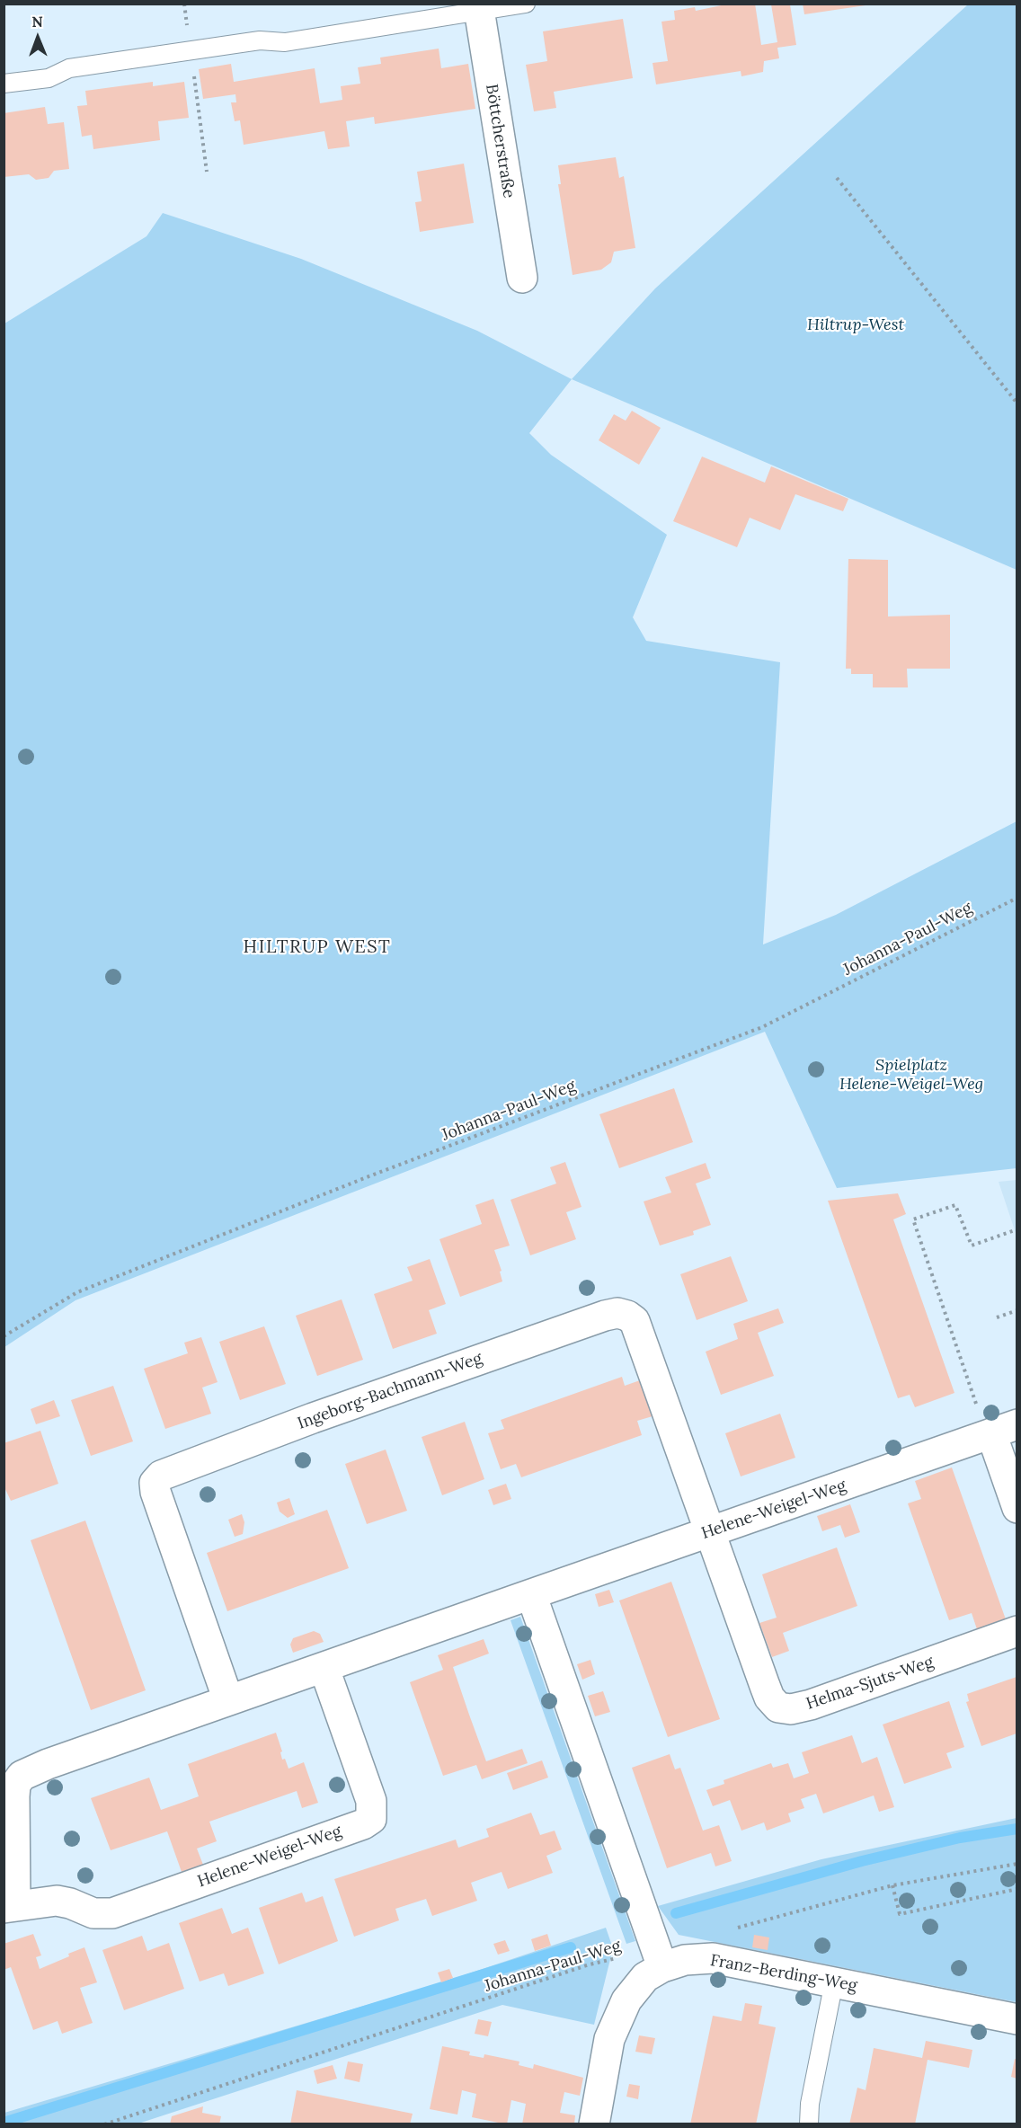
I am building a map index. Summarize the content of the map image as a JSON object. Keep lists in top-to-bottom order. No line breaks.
{"streets":{"street":["Böttcherstraße","Ingeborg-Bachmann-Weg","Helene-Weigel-Weg","Helma-Sjuts-Weg","Franz-Berding-Weg"],"path":["Johanna-Paul-Weg"]},"crossings":[["Johanna-Paul-Weg","Franz-Berding-Weg"],["Ingeborg-Bachmann-Weg","Helene-Weigel-Weg"],["Ingeborg-Bachmann-Weg","Helma-Sjuts-Weg"],["Helene-Weigel-Weg","Helma-Sjuts-Weg"]],"districts":["HILTRUP WEST"],"parks":["Hiltrup-West","Spielplatz Helene-Weigel-Weg"],"north":"top"}
